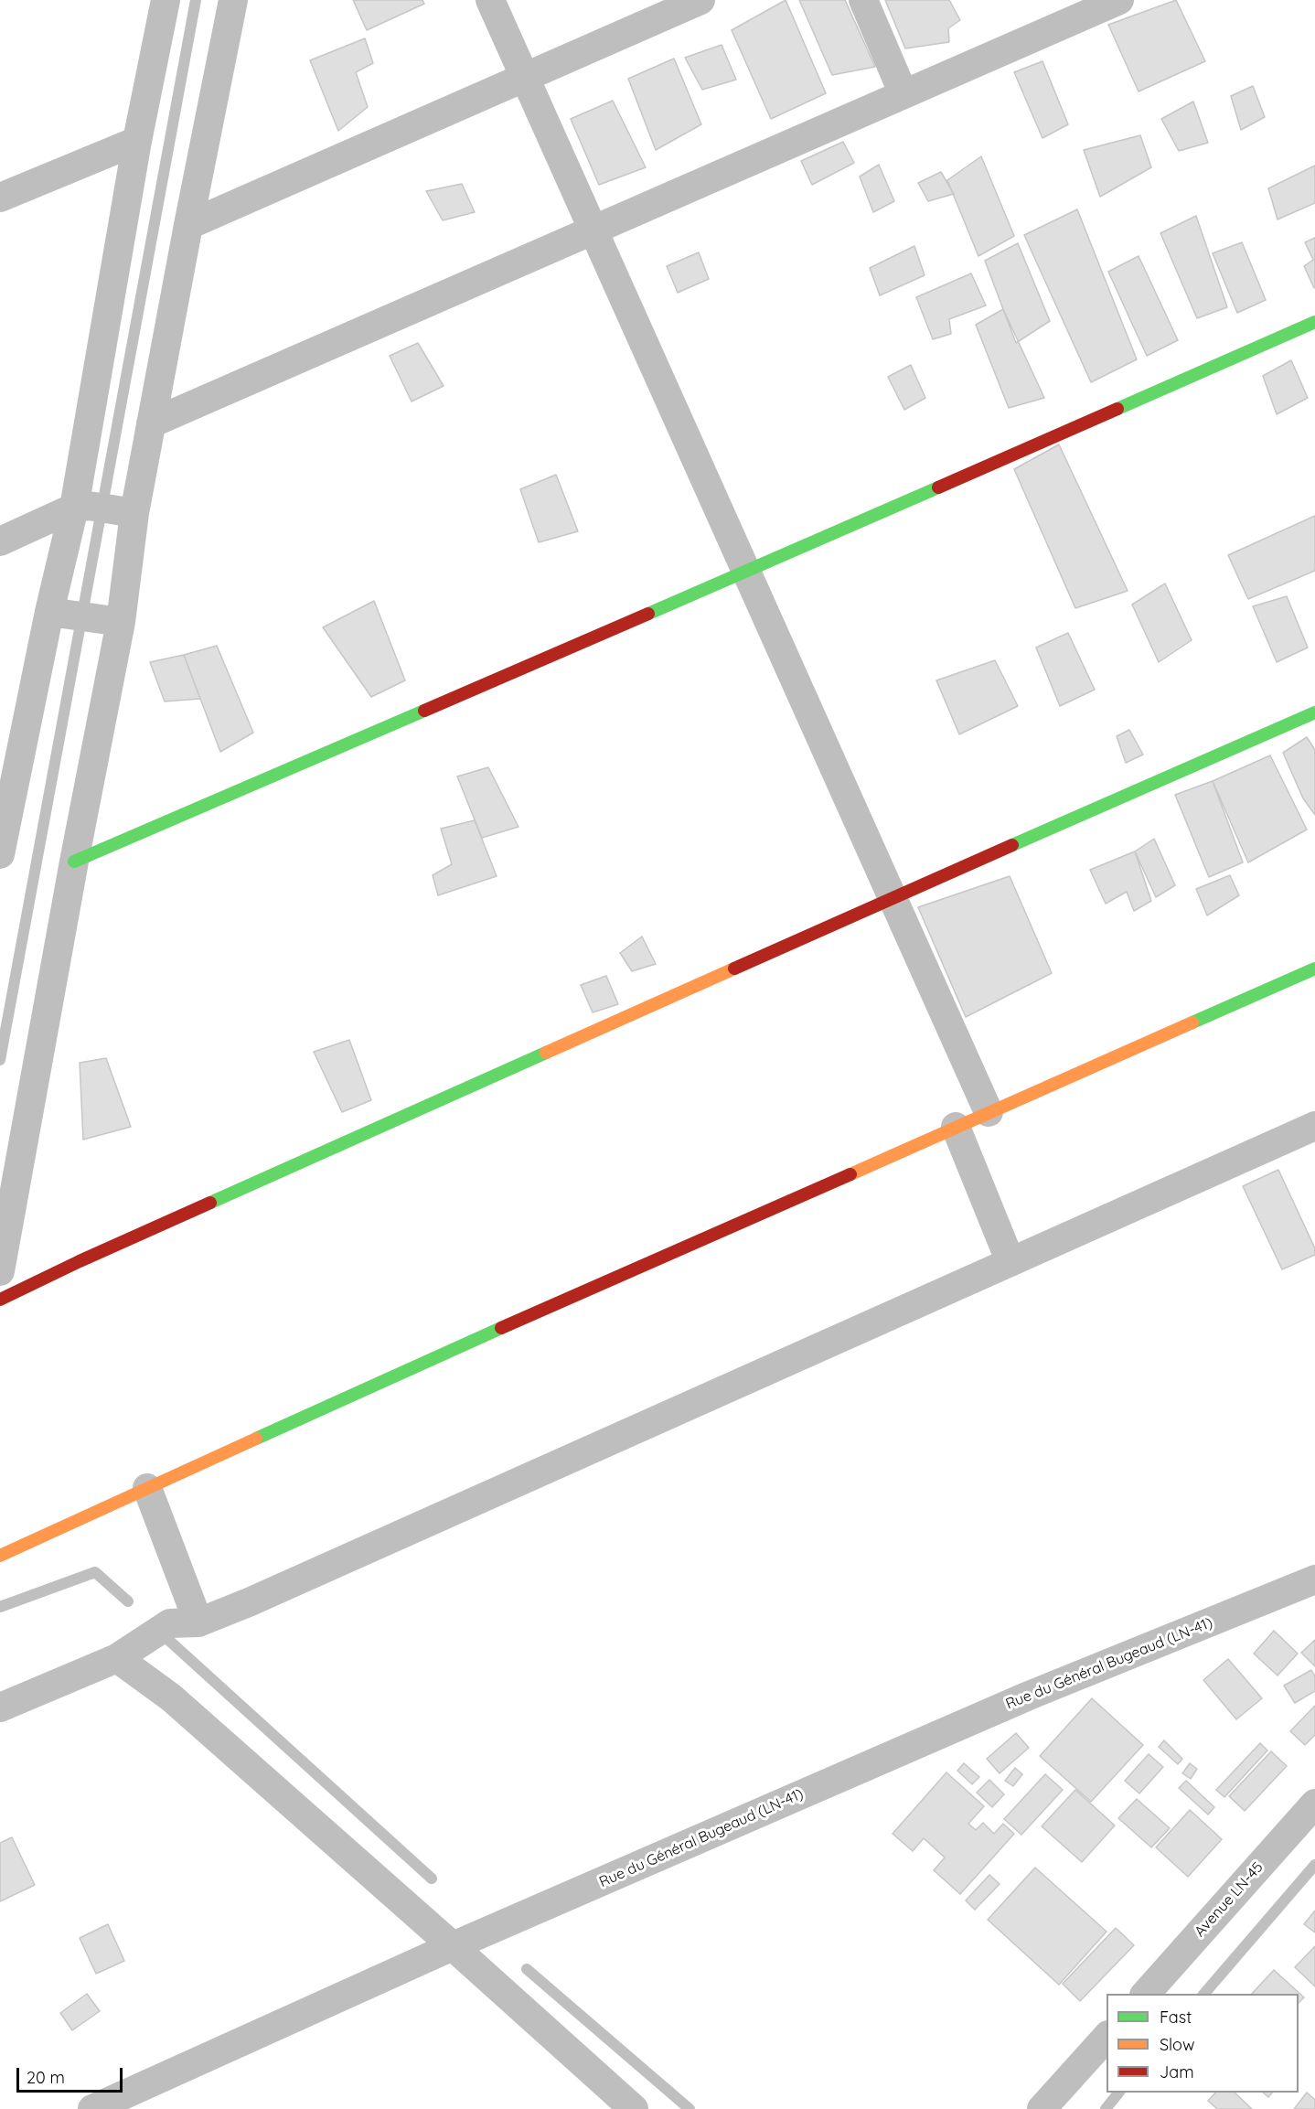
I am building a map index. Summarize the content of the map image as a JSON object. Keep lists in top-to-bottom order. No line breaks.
{"streets":{"street":["Rue du Général Bugeaud (LN-41)","Avenue LN-45"]},"legend":["Fast","Slow","Jam"],"scale_bar":"20 m"}
